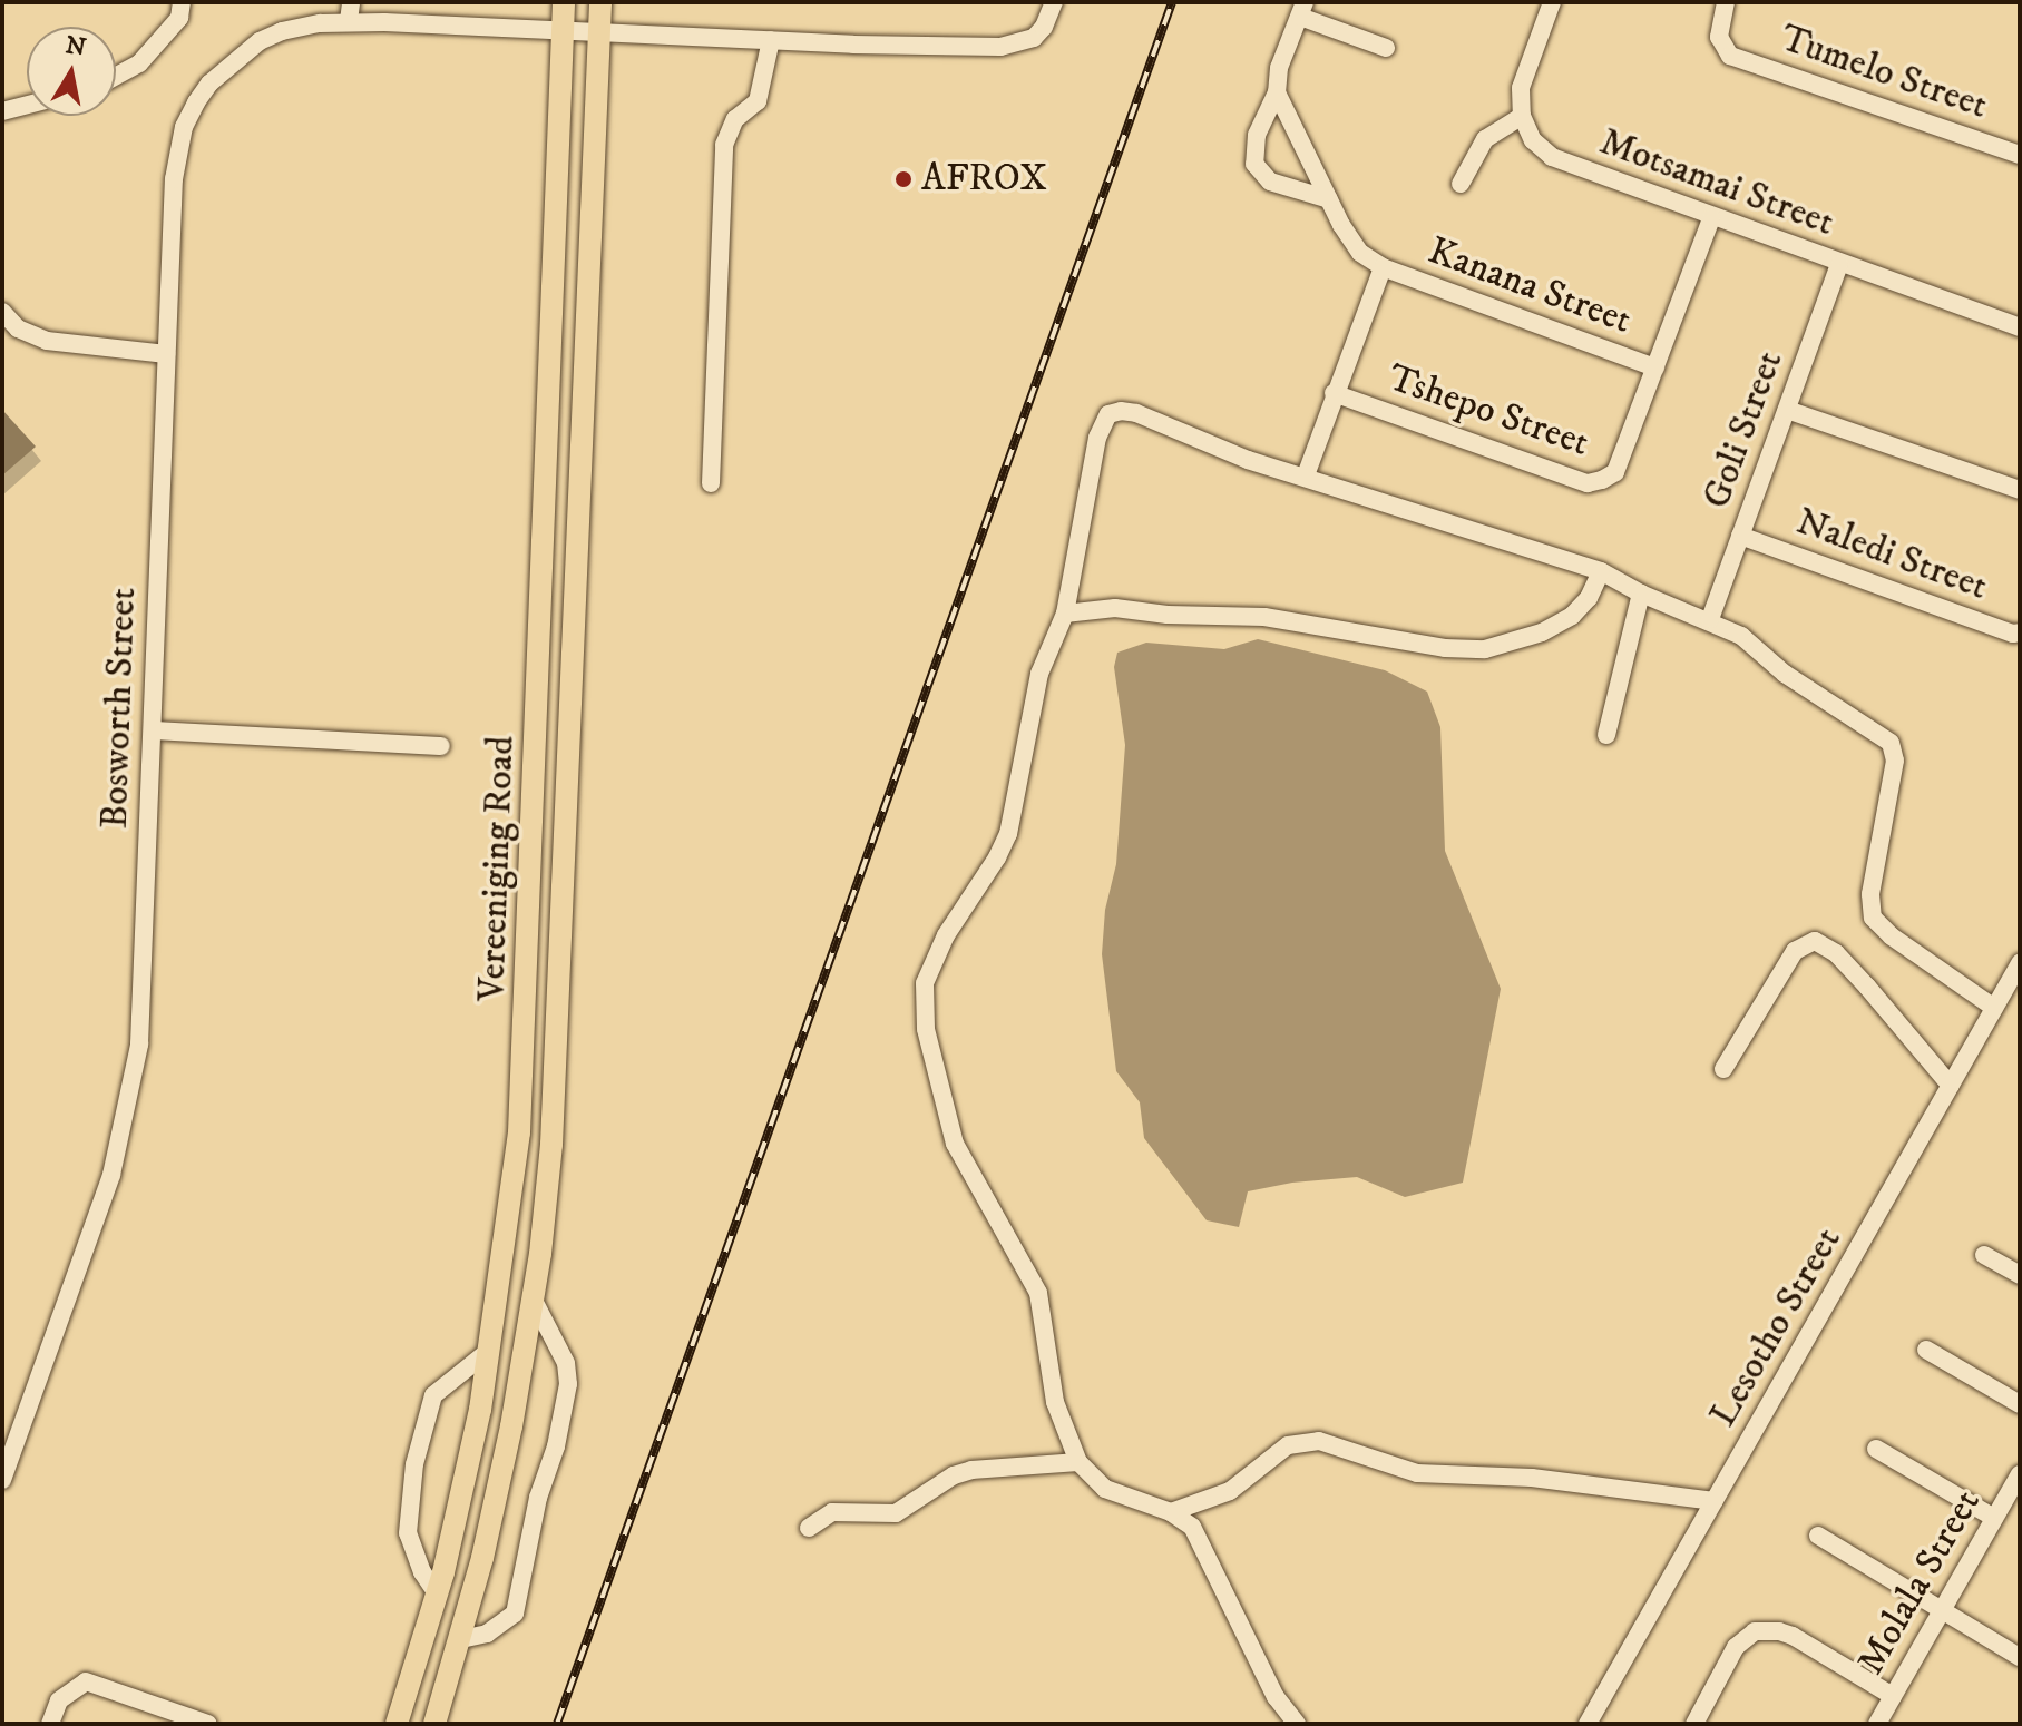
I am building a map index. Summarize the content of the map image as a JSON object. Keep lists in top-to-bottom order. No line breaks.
{"streets":{"main road":["Vereeniging Road"],"street":["Tumelo Street","Motsamai Street","Kanana Street","Tshepo Street","Goli Street","Naledi Street","Bosworth Street","Lesotho Street","Molala Street"]},"crossings":[["Motsamai Street","Tshepo Street"],["Motsamai Street","Goli Street"],["Kanana Street","Tshepo Street"],["Goli Street","Naledi Street"],["Bosworth Street","Vereeniging Road"]],"places":["AFROX"],"north":"top"}
